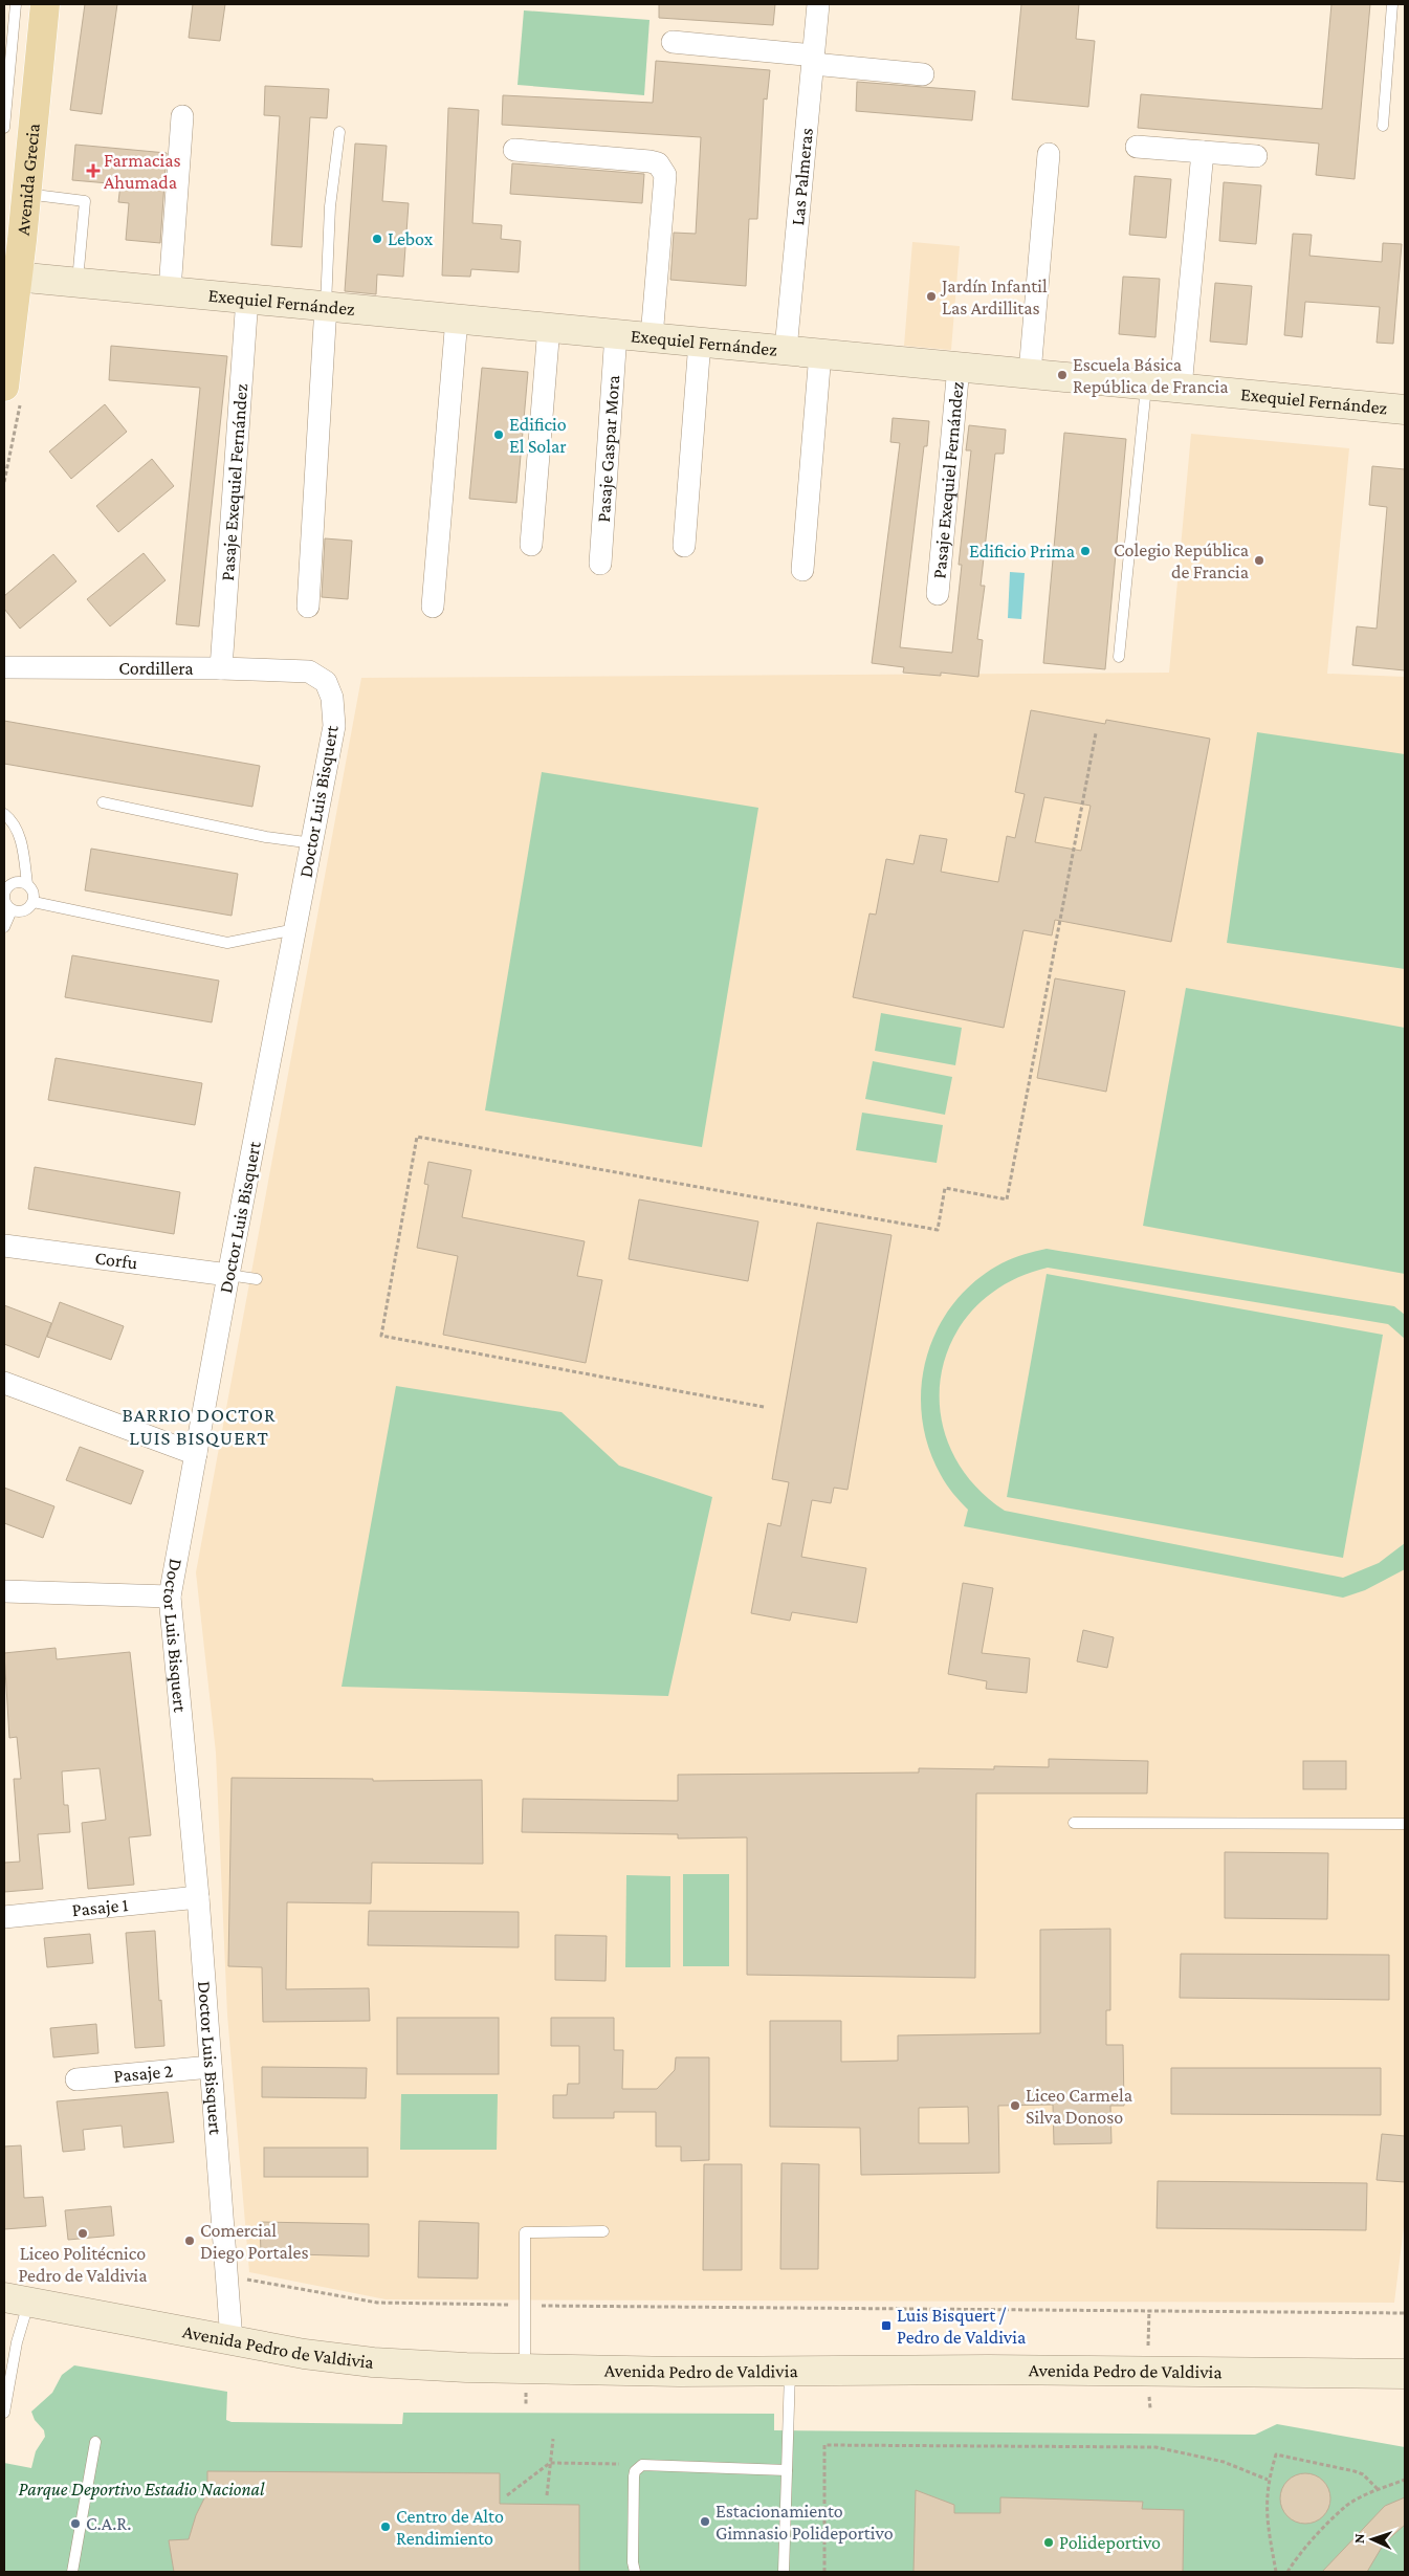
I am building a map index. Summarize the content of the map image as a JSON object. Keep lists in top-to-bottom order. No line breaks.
{"streets":{"main road":["Avenida Grecia"],"street":["Las Palmeras","Exequiel Fernández","Pasaje Gaspar Mora","Pasaje Exequiel Fernández","Cordillera","Doctor Luis Bisquert","Corfu","Pasaje 1","Pasaje 2","Avenida Pedro de Valdivia"]},"crossings":[["Las Palmeras","Exequiel Fernández"],["Avenida Grecia","Exequiel Fernández"],["Exequiel Fernández","Pasaje Gaspar Mora"],["Exequiel Fernández","Pasaje Exequiel Fernández"],["Pasaje Exequiel Fernández","Cordillera"],["Cordillera","Doctor Luis Bisquert"],["Doctor Luis Bisquert","Corfu"],["Doctor Luis Bisquert","Pasaje 1"],["Doctor Luis Bisquert","Pasaje 2"],["Doctor Luis Bisquert","Avenida Pedro de Valdivia"]],"districts":["BARRIO DOCTOR LUIS BISQUERT"],"parks":["Parque Deportivo Estadio Nacional"],"places":{"health":["Farmacias Ahumada"],"other":["Lebox","Jardín Infantil Las Ardillitas","Escuela Básica República de Francia","Edificio El Solar","Edificio Prima","Colegio República de Francia","Liceo Carmela Silva Donoso","Liceo Politécnico Pedro de Valdivia","Comercial Diego Portales","Estacionamiento Gimnasio Polideportivo","C.A.R.","Centro de Alto Rendimiento","Polideportivo"],"transit":["Luis Bisquert / Pedro de Valdivia"]},"north":"left"}
